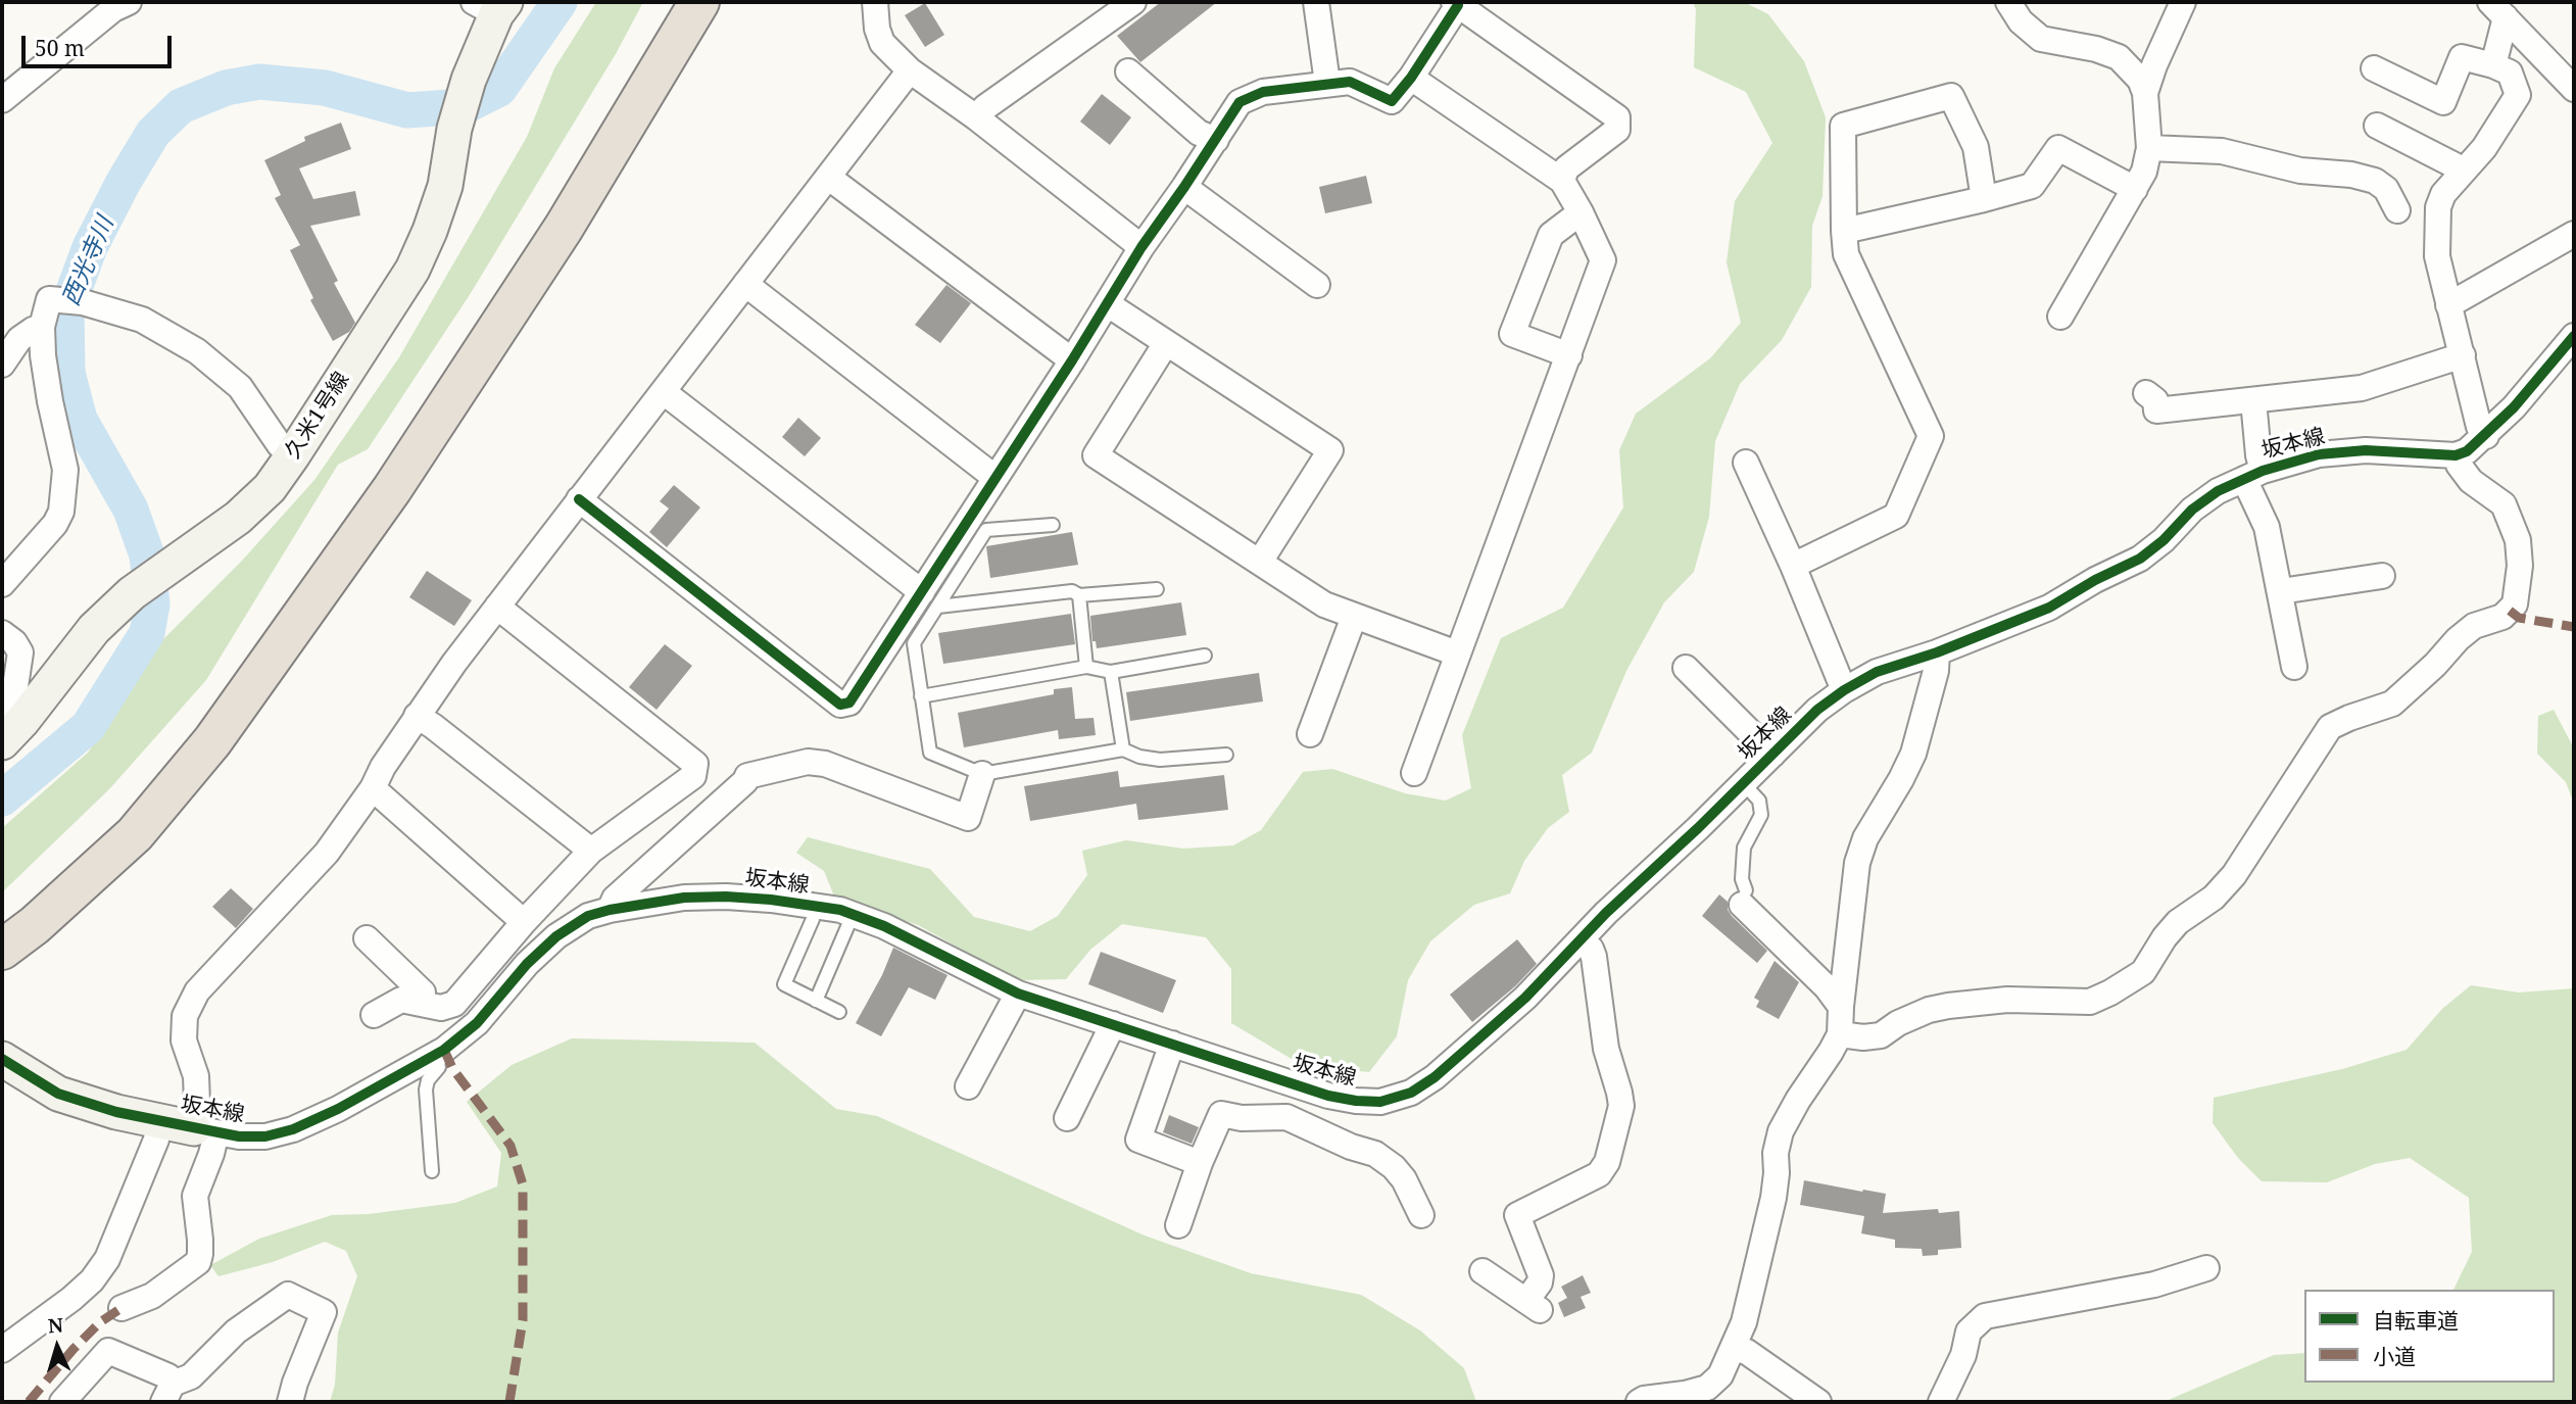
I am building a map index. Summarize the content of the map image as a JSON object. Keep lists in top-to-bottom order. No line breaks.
{"streets":{"street":["久米1号線","坂本線"]},"water":["西光寺川"],"legend":["自転車道","小道"],"scale_bar":"50 m","north":"top"}
